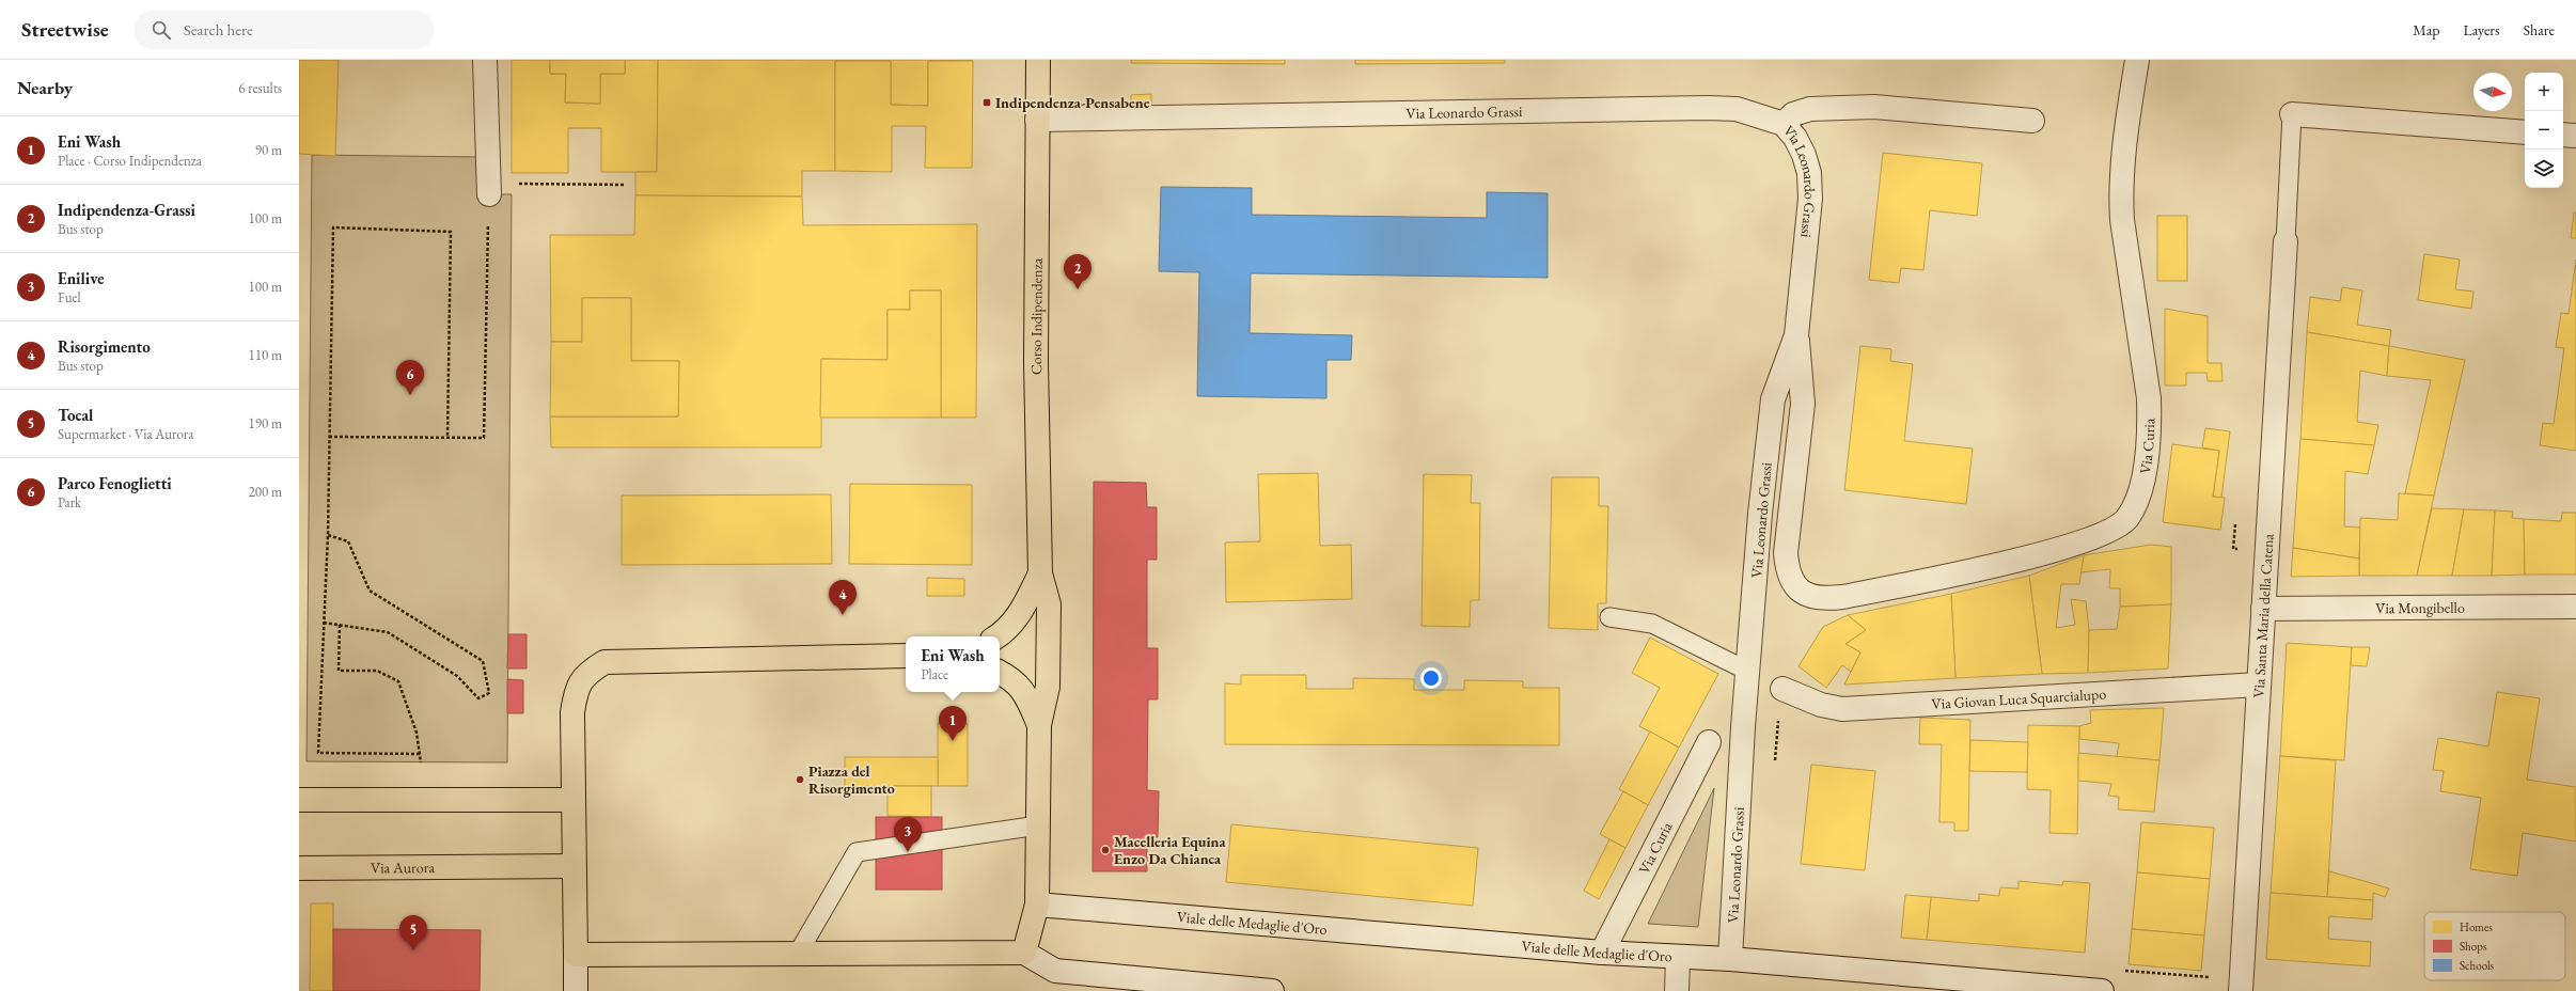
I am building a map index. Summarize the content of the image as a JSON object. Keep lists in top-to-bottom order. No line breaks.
{"streets":{"main road":["Corso Indipendenza","Via Aurora"],"street":["Via Leonardo Grassi","Via Curia","Via Mongibello","Via Santa Maria della Catena","Via Giovan Luca Squarcialupo","Viale delle Medaglie d'Oro"]},"crossings":[["Via Leonardo Grassi","Corso Indipendenza"],["Via Leonardo Grassi","Via Curia"],["Via Leonardo Grassi","Viale delle Medaglie d'Oro"],["Via Curia","Viale delle Medaglie d'Oro"],["Via Mongibello","Via Santa Maria della Catena"],["Via Santa Maria della Catena","Via Giovan Luca Squarcialupo"]],"places":{"transit":["Indipendenza-Pensabene"],"other":["Piazza del Risorgimento","Macelleria Equina Enzo Da Chianca"]},"legend":["Homes","Shops","Schools"],"north":"right","page":{"header":"Streetwise","search":"Search here","nav":["Map","Layers","Share"],"heading":["Nearby","6 results"],"map_buttons":["+","−"],"list":[{"mark":"1","name":"Eni Wash","note":"Place · Corso Indipendenza","value":"90 m"},{"mark":"2","name":"Indipendenza-Grassi","note":"Bus stop","value":"100 m"},{"mark":"3","name":"Enilive","note":"Fuel","value":"100 m"},{"mark":"4","name":"Risorgimento","note":"Bus stop","value":"110 m"},{"mark":"5","name":"Tocal","note":"Supermarket · Via Aurora","value":"190 m"},{"mark":"6","name":"Parco Fenoglietti","note":"Park","value":"200 m"}],"pins":["2","6","4","1","3","5"],"popup":["Eni Wash","Place"]}}
